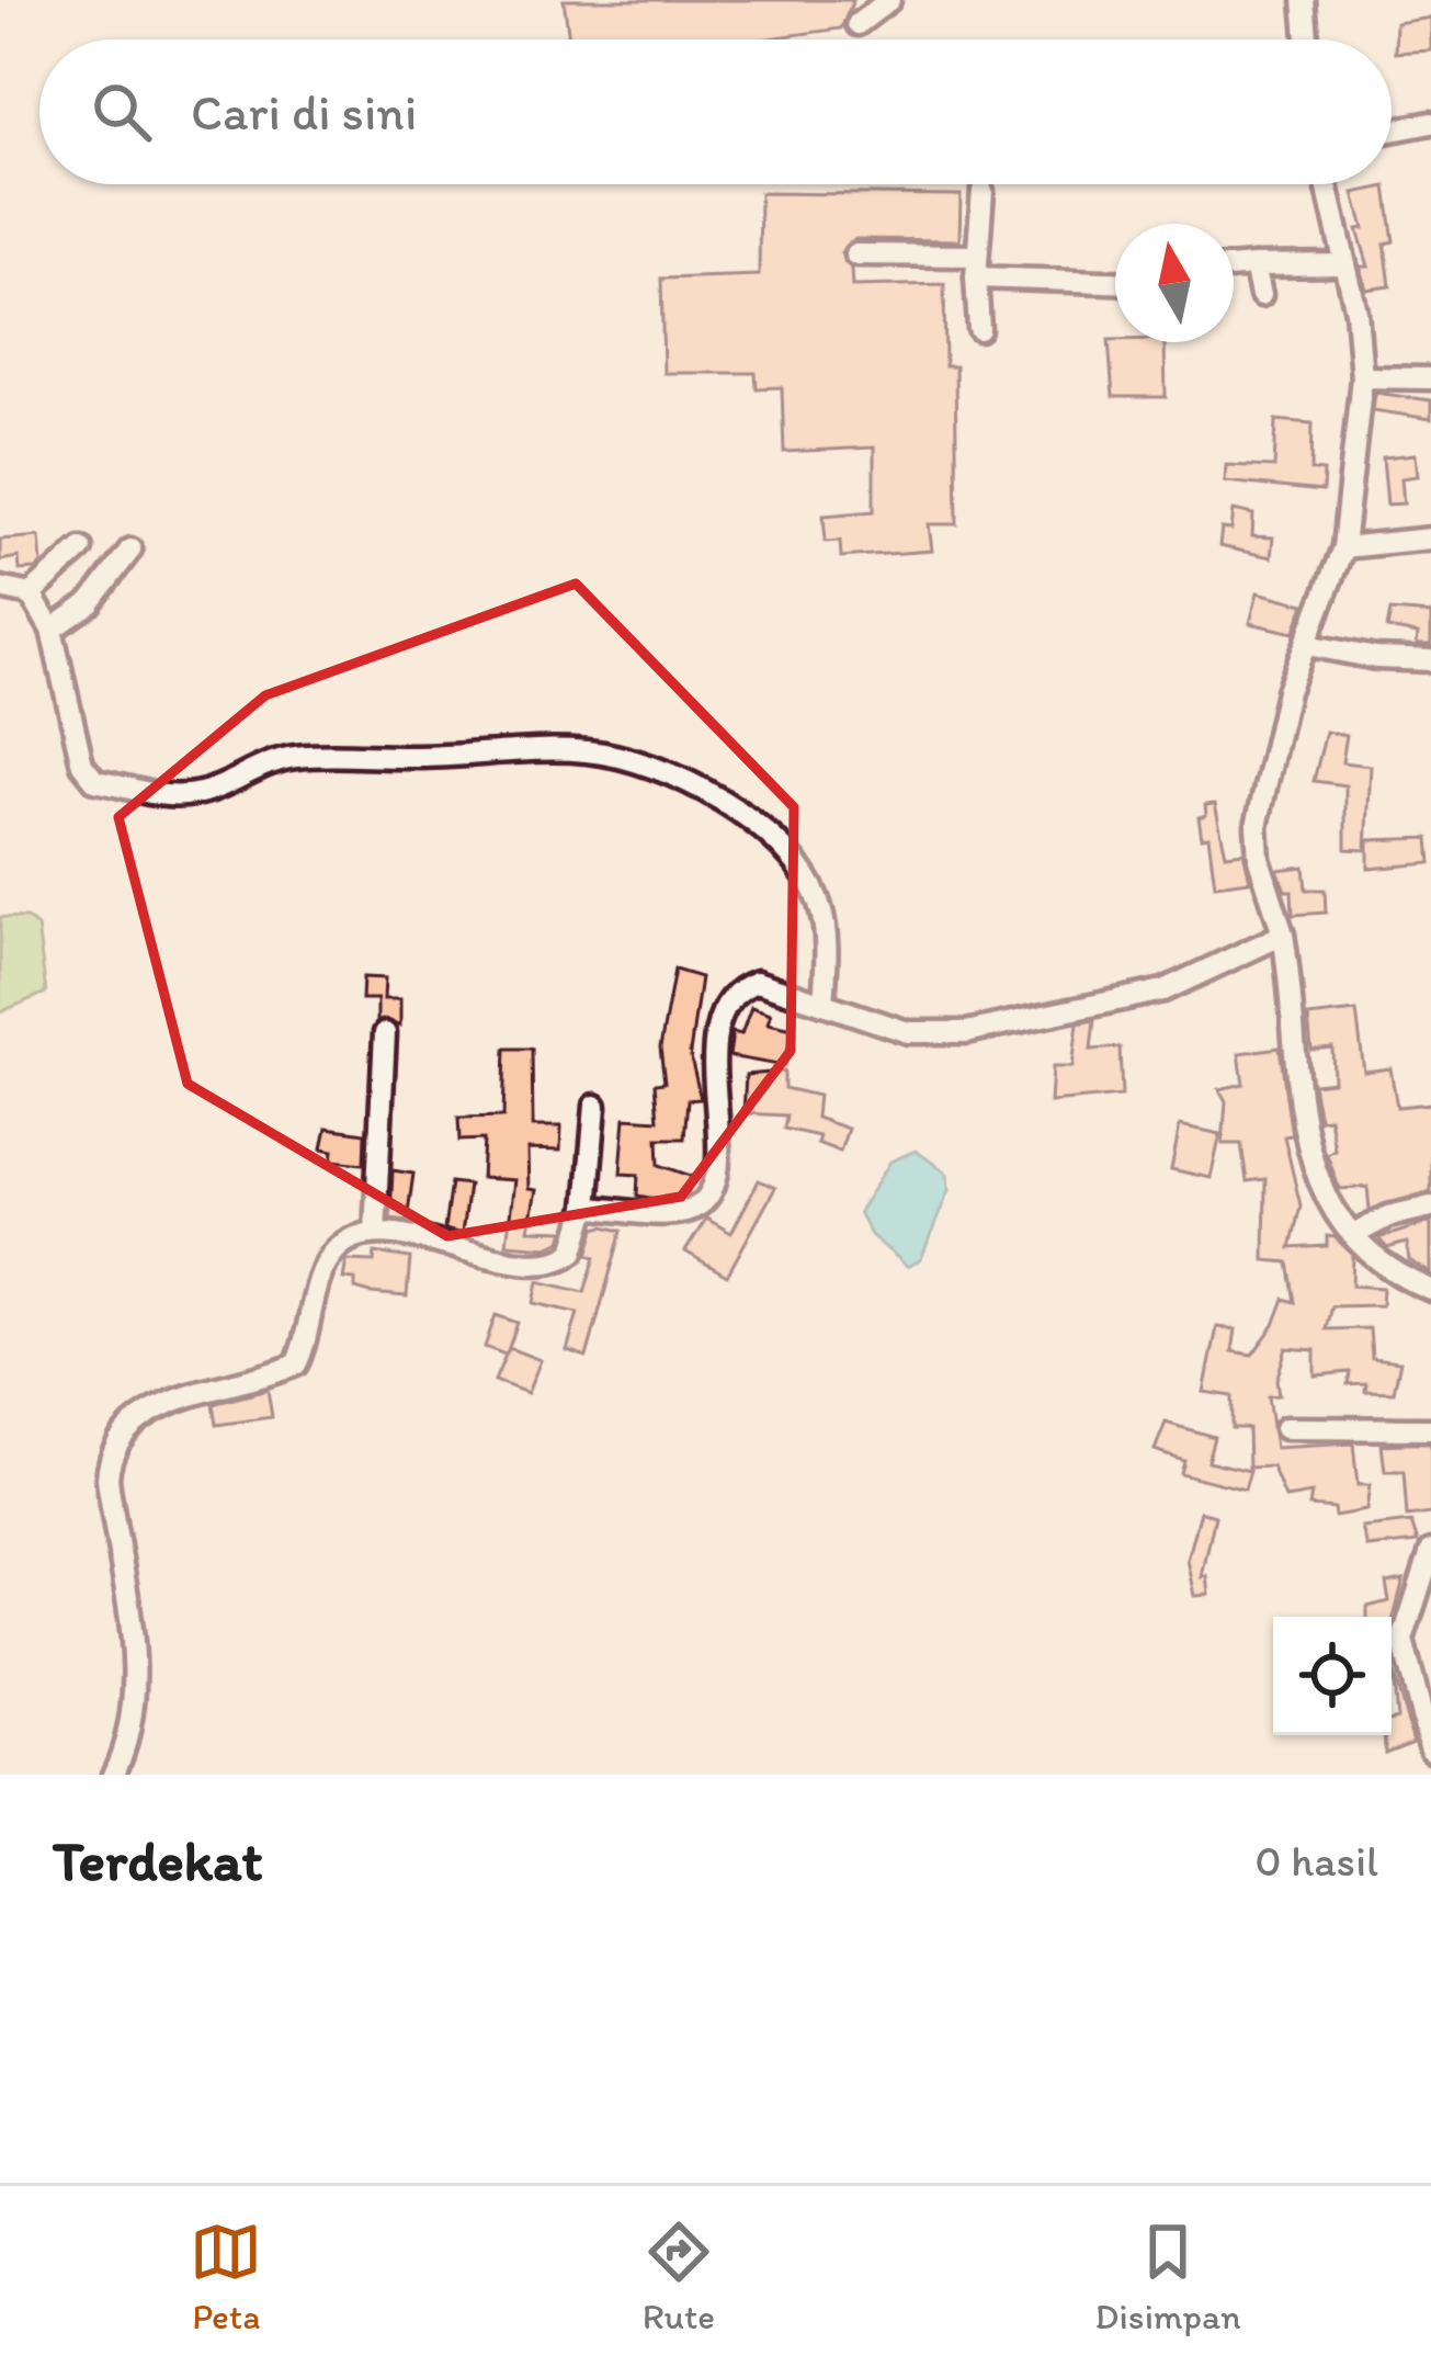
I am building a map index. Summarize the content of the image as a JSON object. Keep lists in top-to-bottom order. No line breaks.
{"north":"top","page":{"search":"Cari di sini","heading":["Terdekat","0 hasil"],"nav":["Peta","Rute","Disimpan"]}}
